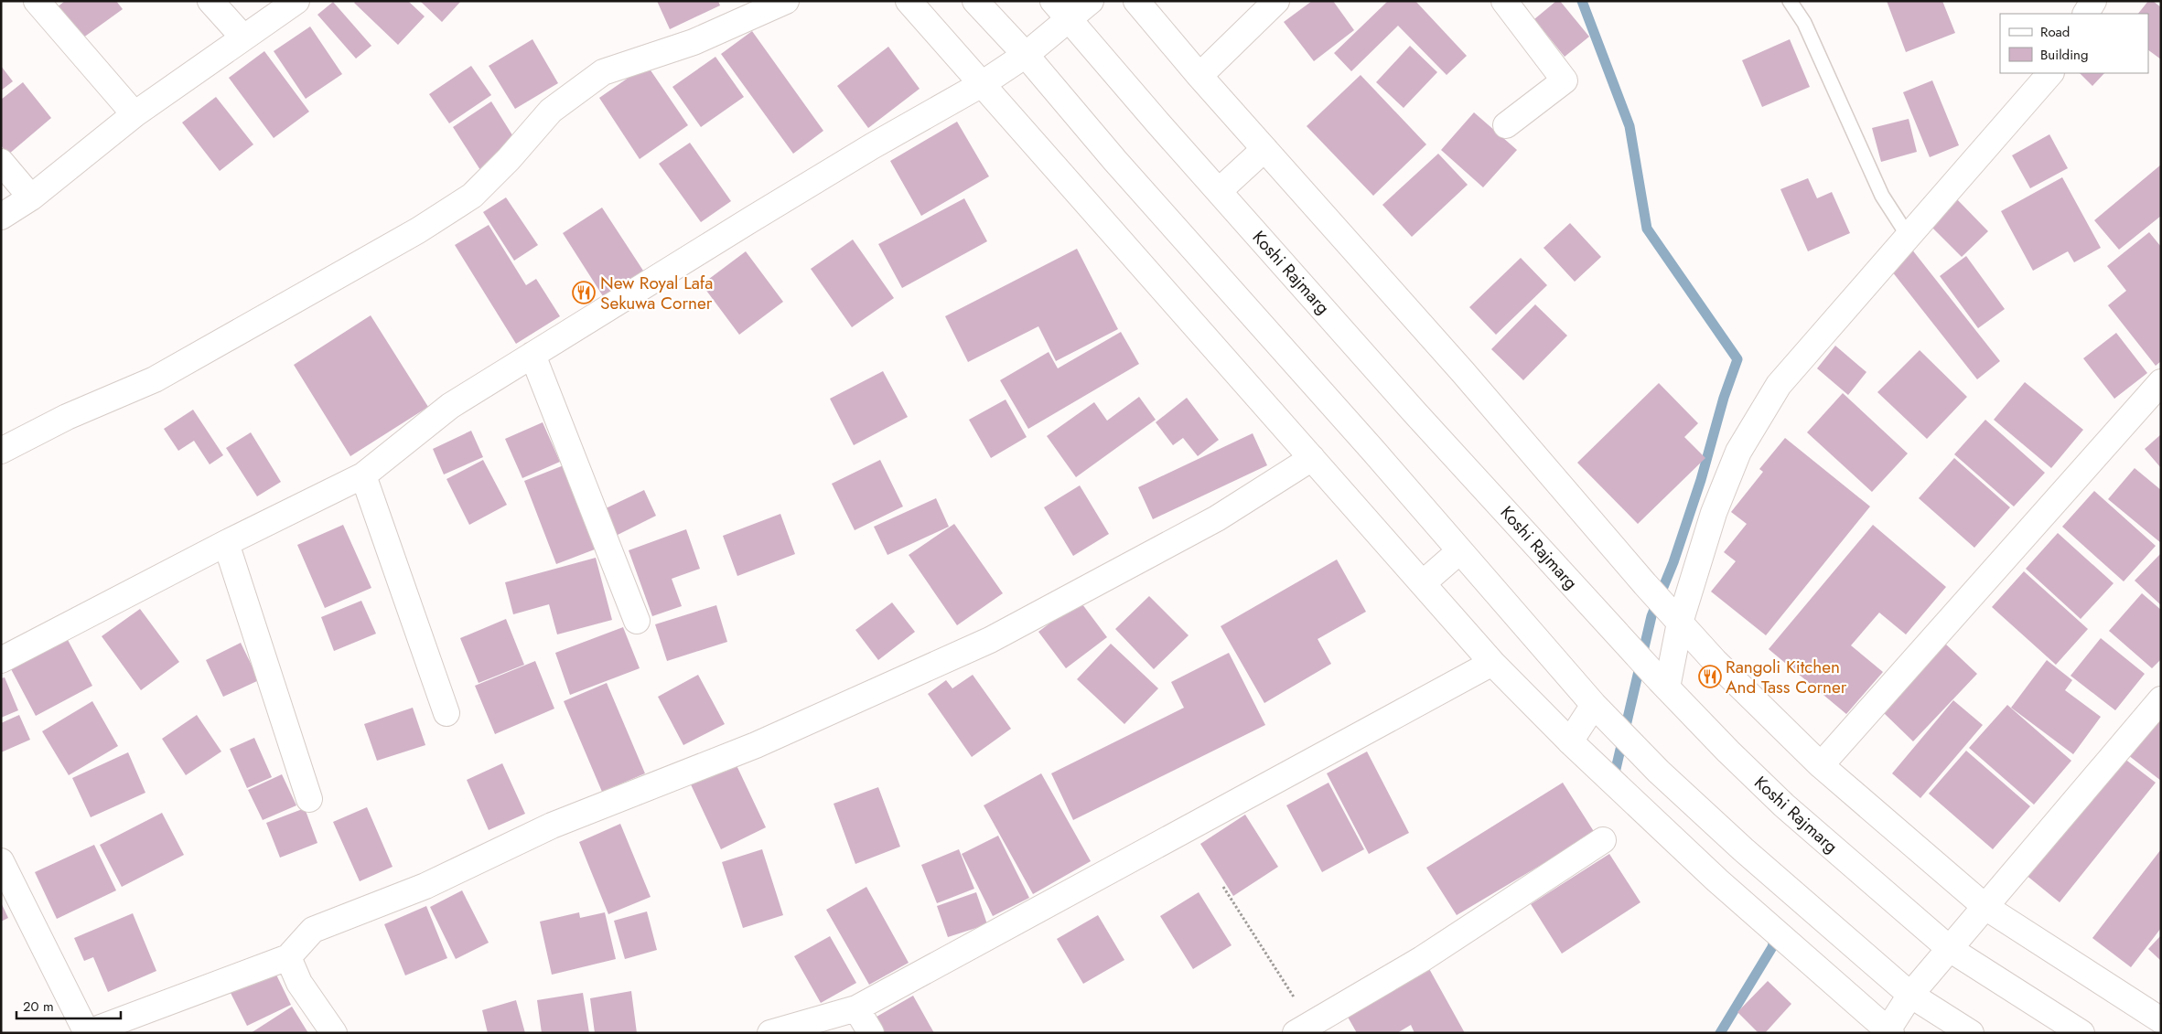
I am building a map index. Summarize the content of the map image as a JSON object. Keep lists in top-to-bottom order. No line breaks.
{"streets":{"street":["Koshi Rajmarg"]},"places":{"restaurant":["New Royal Lafa Sekuwa Corner","Rangoli Kitchen And Tass Corner"]},"legend":["Road","Building"],"scale_bar":"20 m"}
